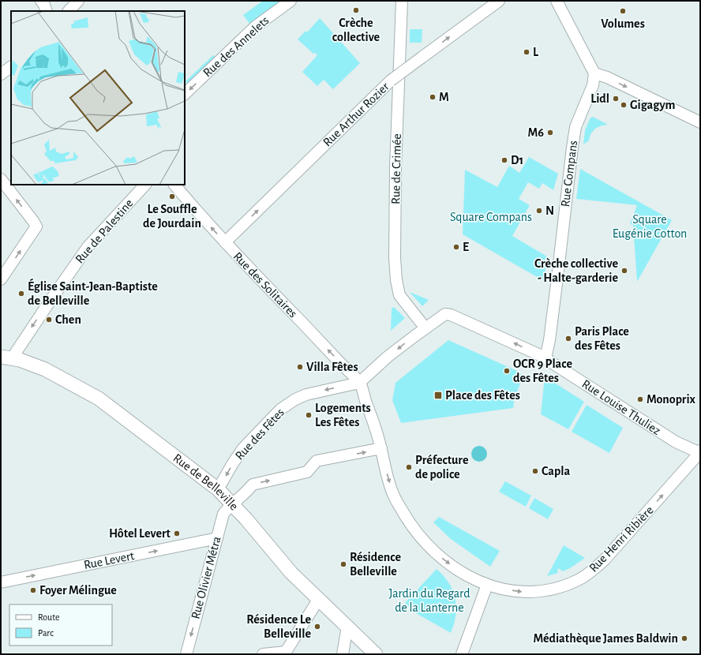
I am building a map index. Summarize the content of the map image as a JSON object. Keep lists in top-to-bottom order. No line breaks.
{"streets":{"main road":["Rue de Belleville"],"street":["Rue des Annelets","Rue Arthur Rozier","Rue de Crimée","Rue Compans","Rue de Palestine","Rue des Solitaires","Rue Louise Thuliez","Rue des Fêtes","Rue Henri Ribière","Rue Levert","Rue Olivier Métra"]},"crossings":[["Rue Arthur Rozier","Rue des Solitaires"],["Rue de Crimée","Rue des Fêtes"],["Rue Compans","Rue Louise Thuliez"],["Rue de Palestine","Rue de Belleville"],["Rue des Solitaires","Rue des Fêtes"],["Rue des Solitaires","Rue Henri Ribière"],["Rue Louise Thuliez","Rue Henri Ribière"],["Rue des Fêtes","Rue de Belleville"],["Rue des Fêtes","Rue Henri Ribière"],["Rue de Belleville","Rue Olivier Métra"],["Rue Henri Ribière","Rue Olivier Métra"],["Rue Levert","Rue Olivier Métra"]],"one_way":["Rue des Annelets","Rue Arthur Rozier","Rue de Palestine","Rue des Solitaires","Rue des Fêtes","Rue Levert"],"parks":["Square Compans","Square Eugénie Cotton","Jardin du Regard de la Lanterne"],"places":{"other":["Crèche collective","Volumes","L","M","Lidl","Gigagym","M6","D1","Le Souffle de Jourdain","N","E","Crèche collective - Halte-garderie","Église Saint-Jean-Baptiste de Belleville","Chen","Paris Place des Fêtes","Villa Fêtes","OCR 9 Place des Fêtes","Monoprix","Logements Les Fêtes","Préfecture de police","Capla","Hôtel Levert","Résidence Belleville","Foyer Mélingue","Résidence Le Belleville","Médiathèque James Baldwin"],"transit":["Place des Fêtes"]},"legend":["Route","Parc"]}
